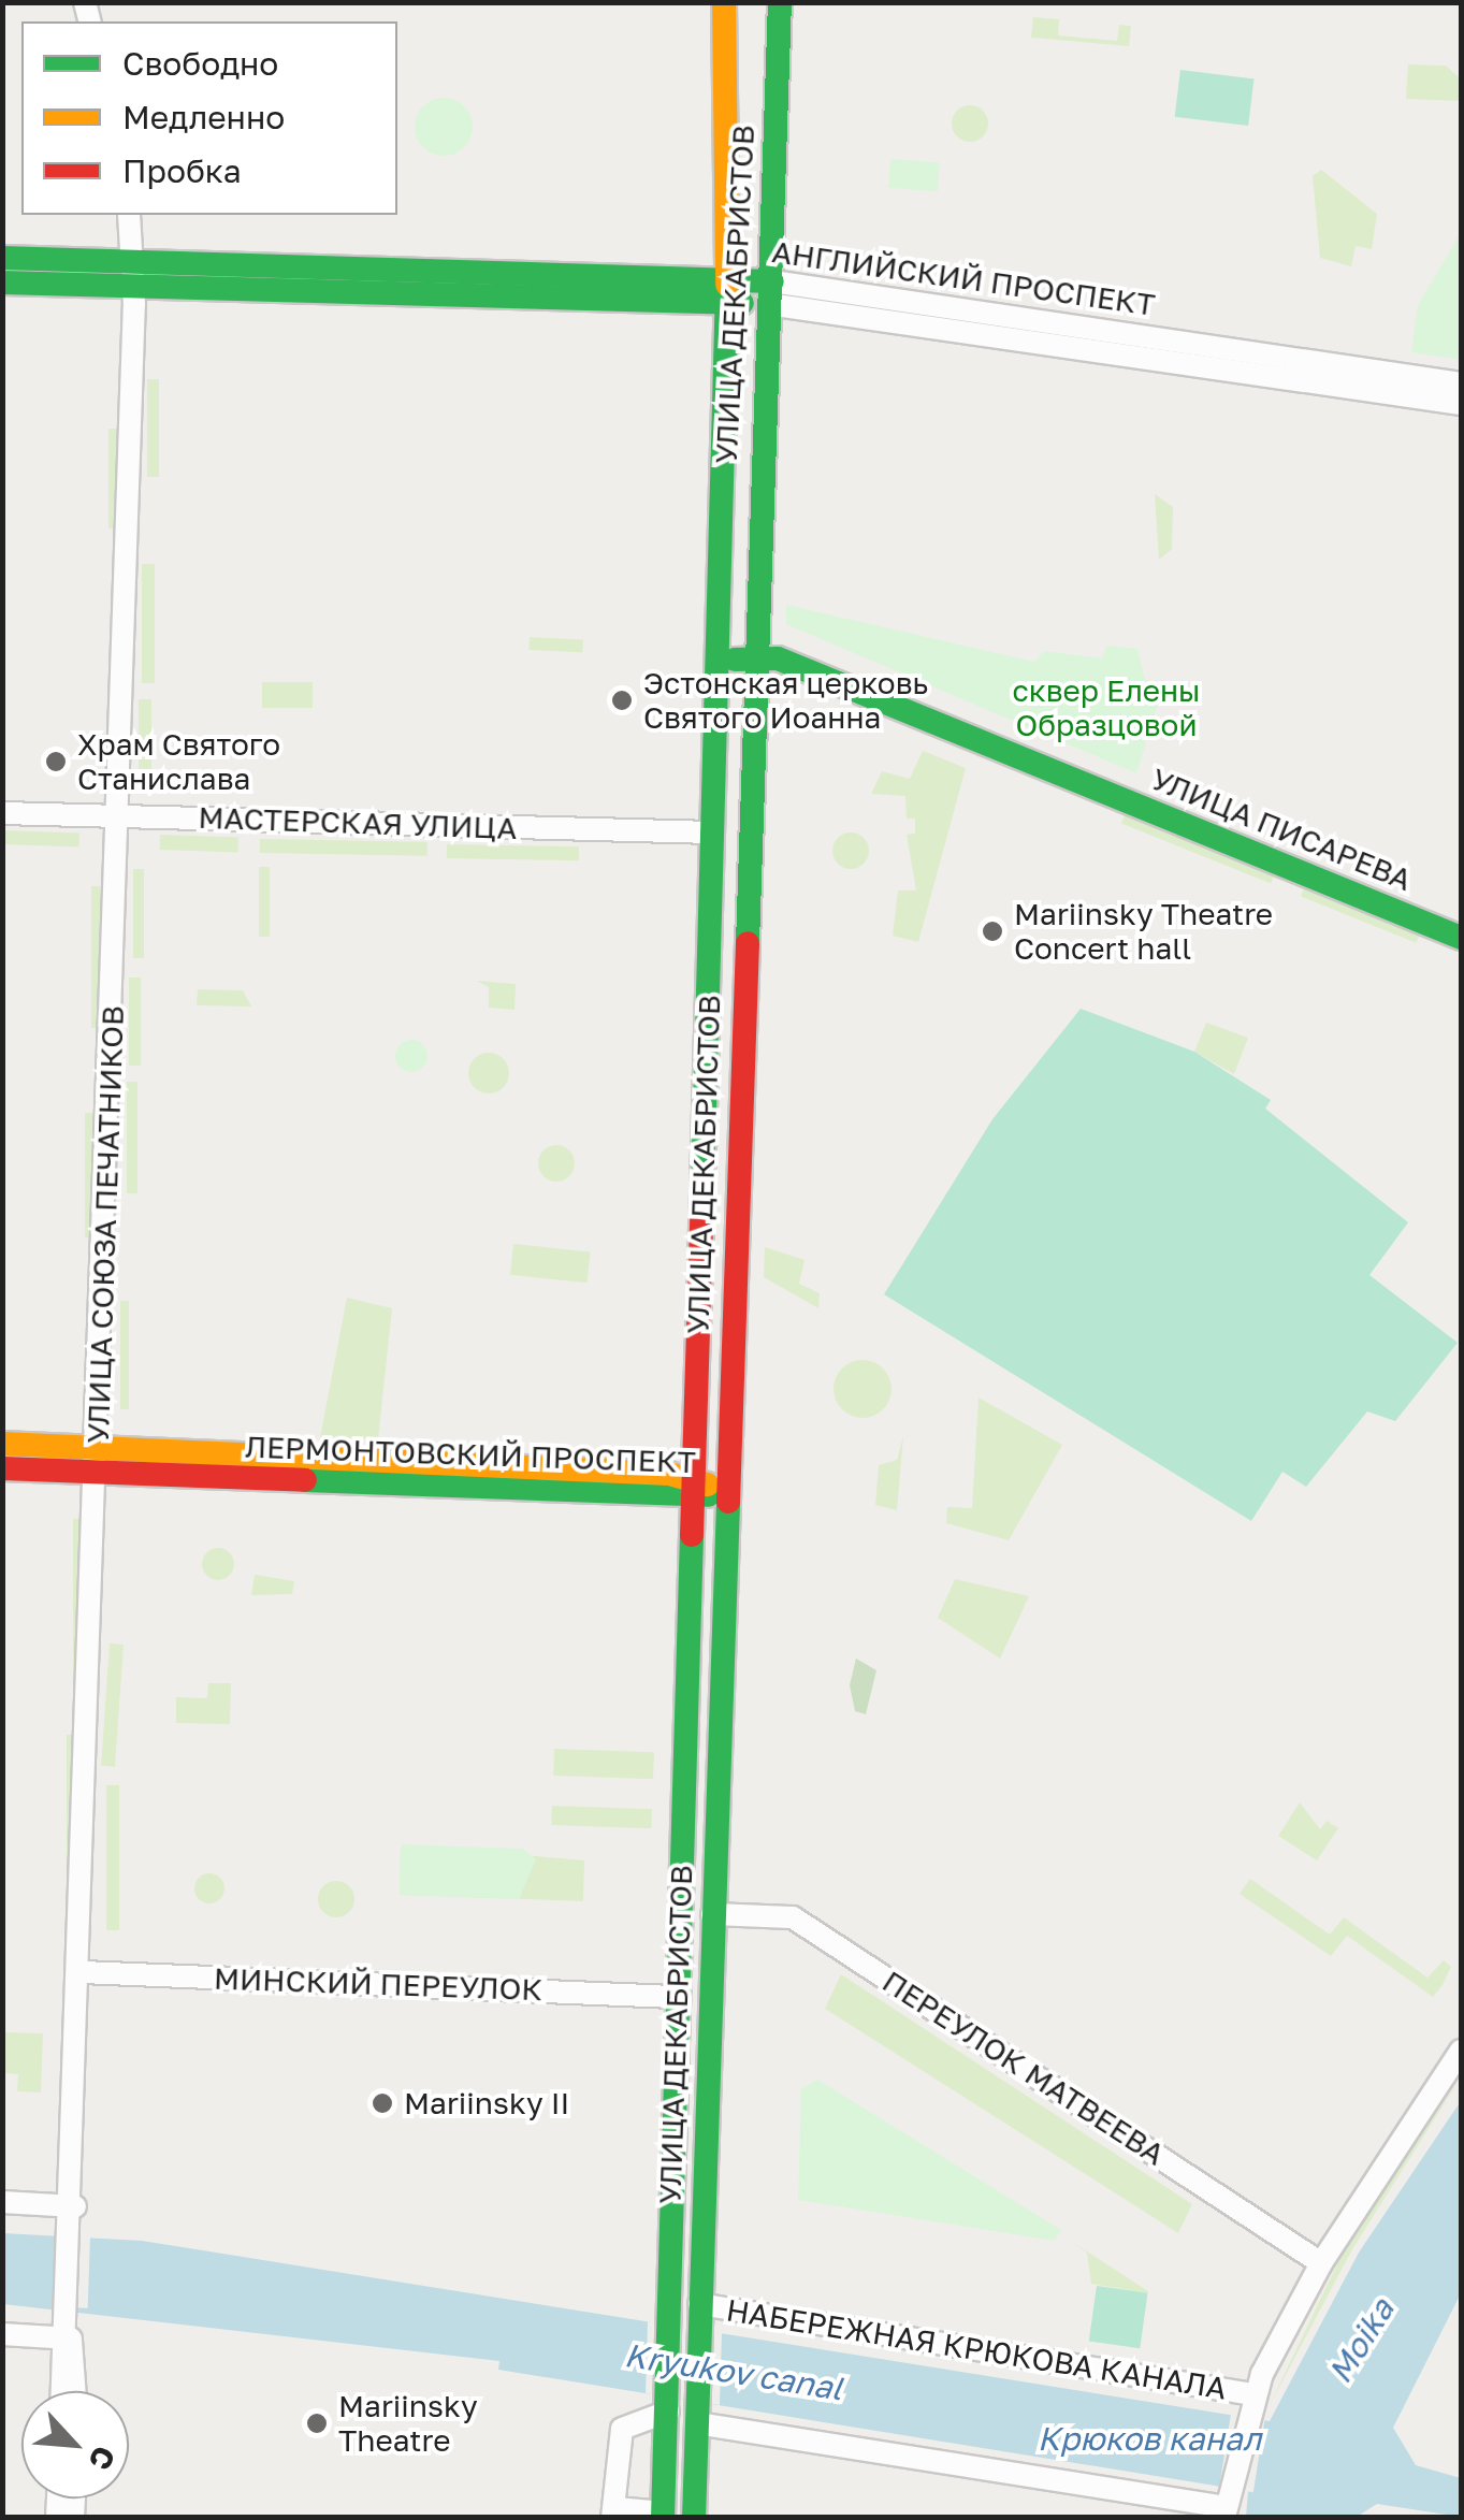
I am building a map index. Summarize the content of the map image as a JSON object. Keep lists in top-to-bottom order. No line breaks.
{"streets":{"main road":["АНГЛИЙСКИЙ ПРОСПЕКТ","УЛИЦА ДЕКАБРИСТОВ","УЛИЦА ПИСАРЕВА","ЛЕРМОНТОВСКИЙ ПРОСПЕКТ"],"street":["МАСТЕРСКАЯ УЛИЦА","УЛИЦА СОЮЗА ПЕЧАТНИКОВ","МИНСКИЙ ПЕРЕУЛОК","ПЕРЕУЛОК МАТВЕЕВА","НАБЕРЕЖНАЯ КРЮКОВА КАНАЛА"]},"crossings":[["АНГЛИЙСКИЙ ПРОСПЕКТ","УЛИЦА ДЕКАБРИСТОВ"],["АНГЛИЙСКИЙ ПРОСПЕКТ","УЛИЦА СОЮЗА ПЕЧАТНИКОВ"],["УЛИЦА ДЕКАБРИСТОВ","МАСТЕРСКАЯ УЛИЦА"],["УЛИЦА ДЕКАБРИСТОВ","УЛИЦА ПИСАРЕВА"],["УЛИЦА ДЕКАБРИСТОВ","ЛЕРМОНТОВСКИЙ ПРОСПЕКТ"],["УЛИЦА ДЕКАБРИСТОВ","МИНСКИЙ ПЕРЕУЛОК"],["УЛИЦА ДЕКАБРИСТОВ","ПЕРЕУЛОК МАТВЕЕВА"],["УЛИЦА ДЕКАБРИСТОВ","НАБЕРЕЖНАЯ КРЮКОВА КАНАЛА"],["МАСТЕРСКАЯ УЛИЦА","УЛИЦА СОЮЗА ПЕЧАТНИКОВ"],["УЛИЦА СОЮЗА ПЕЧАТНИКОВ","ЛЕРМОНТОВСКИЙ ПРОСПЕКТ"],["УЛИЦА СОЮЗА ПЕЧАТНИКОВ","МИНСКИЙ ПЕРЕУЛОК"]],"water":["Moika","Kryukov canal","Крюков канал"],"parks":["сквер Елены Образцовой"],"places":["Эстонская церковь Святого Иоанна","Храм Святого Станислава","Mariinsky Theatre Concert hall","Mariinsky II","Mariinsky Theatre"],"legend":["Свободно","Медленно","Пробка"],"north":"bottom right"}
